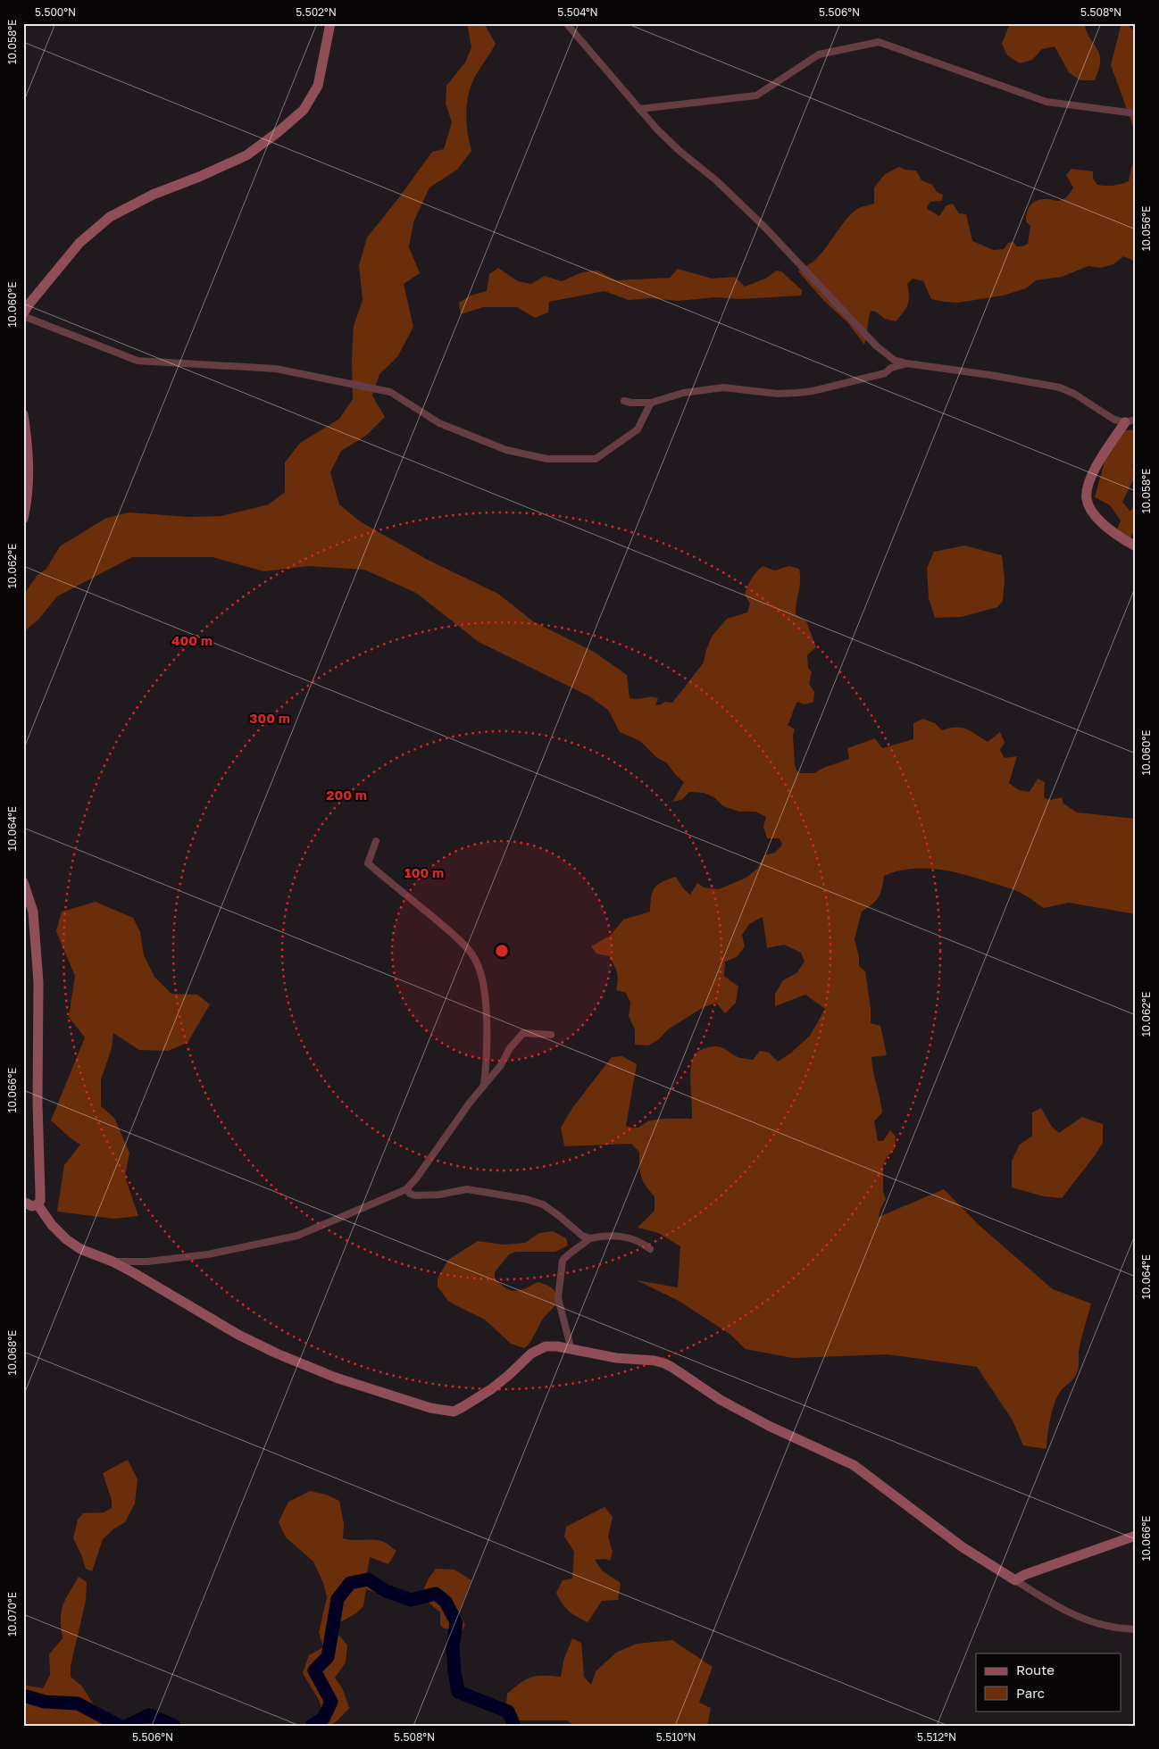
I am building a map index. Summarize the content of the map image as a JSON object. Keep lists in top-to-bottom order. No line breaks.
{"legend":["Route","Parc"],"coordinates":["5.500°N","5.502°N","5.504°N","5.506°N","5.508°N","10.058°E","10.056°E","10.060°E","10.062°E","10.064°E","10.066°E","10.068°E","10.070°E","5.510°N","5.512°N"],"rings":["400 m","300 m","200 m","100 m"]}
